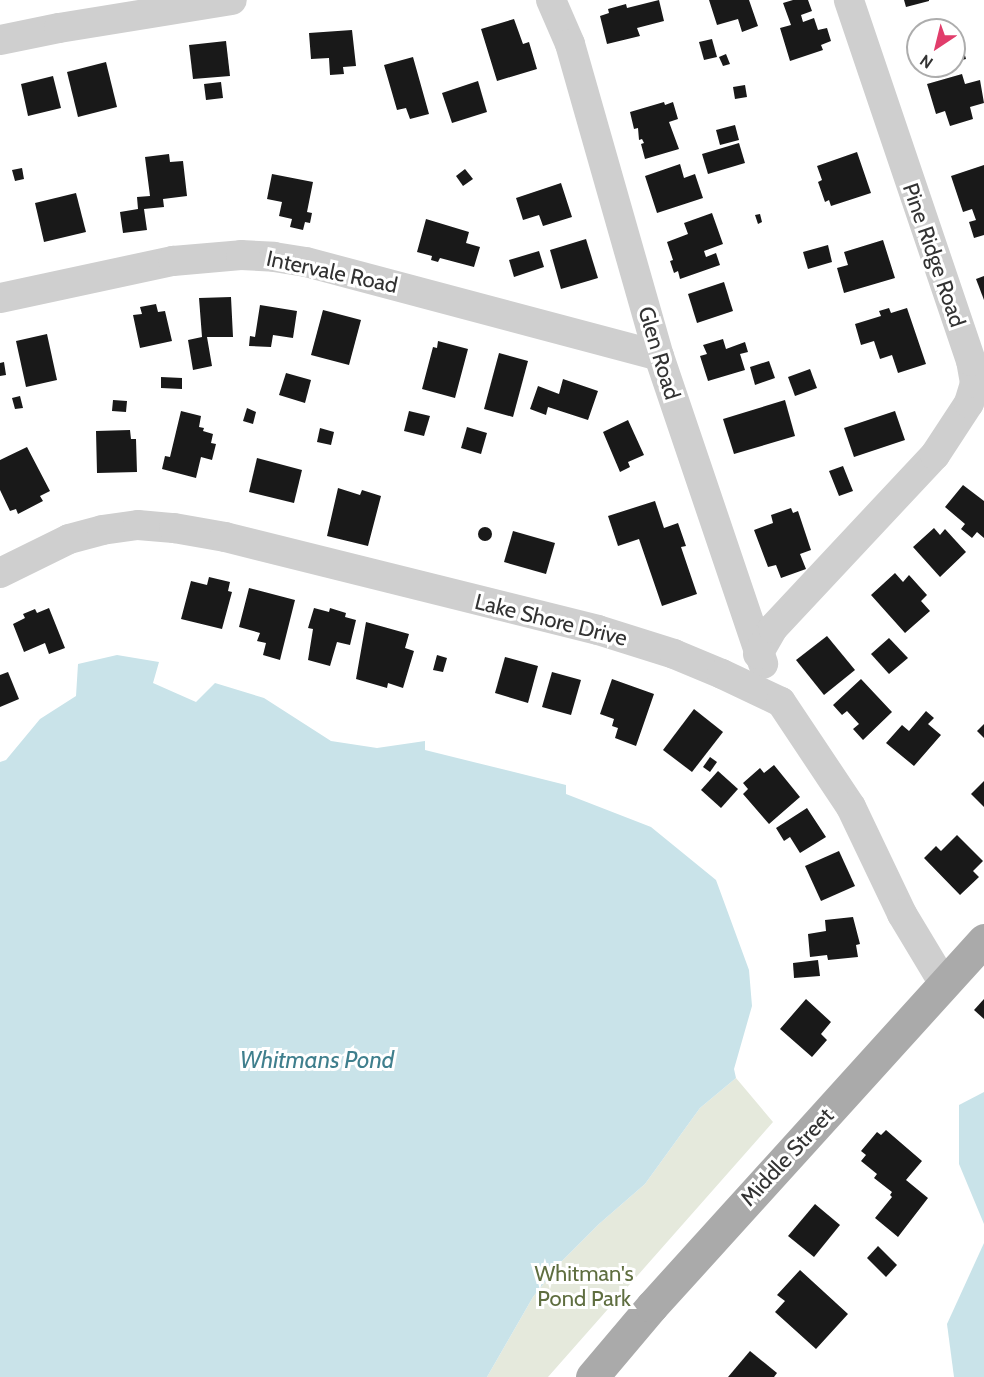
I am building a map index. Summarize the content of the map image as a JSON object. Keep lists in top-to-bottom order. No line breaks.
{"streets":{"main road":["Middle Street"],"street":["Pine Ridge Road","Intervale Road","Glen Road","Lake Shore Drive"]},"crossings":[["Pine Ridge Road","Glen Road"],["Intervale Road","Glen Road"],["Glen Road","Lake Shore Drive"]],"water":["Whitmans Pond"],"parks":["Whitman's Pond Park"],"north":"bottom left"}
